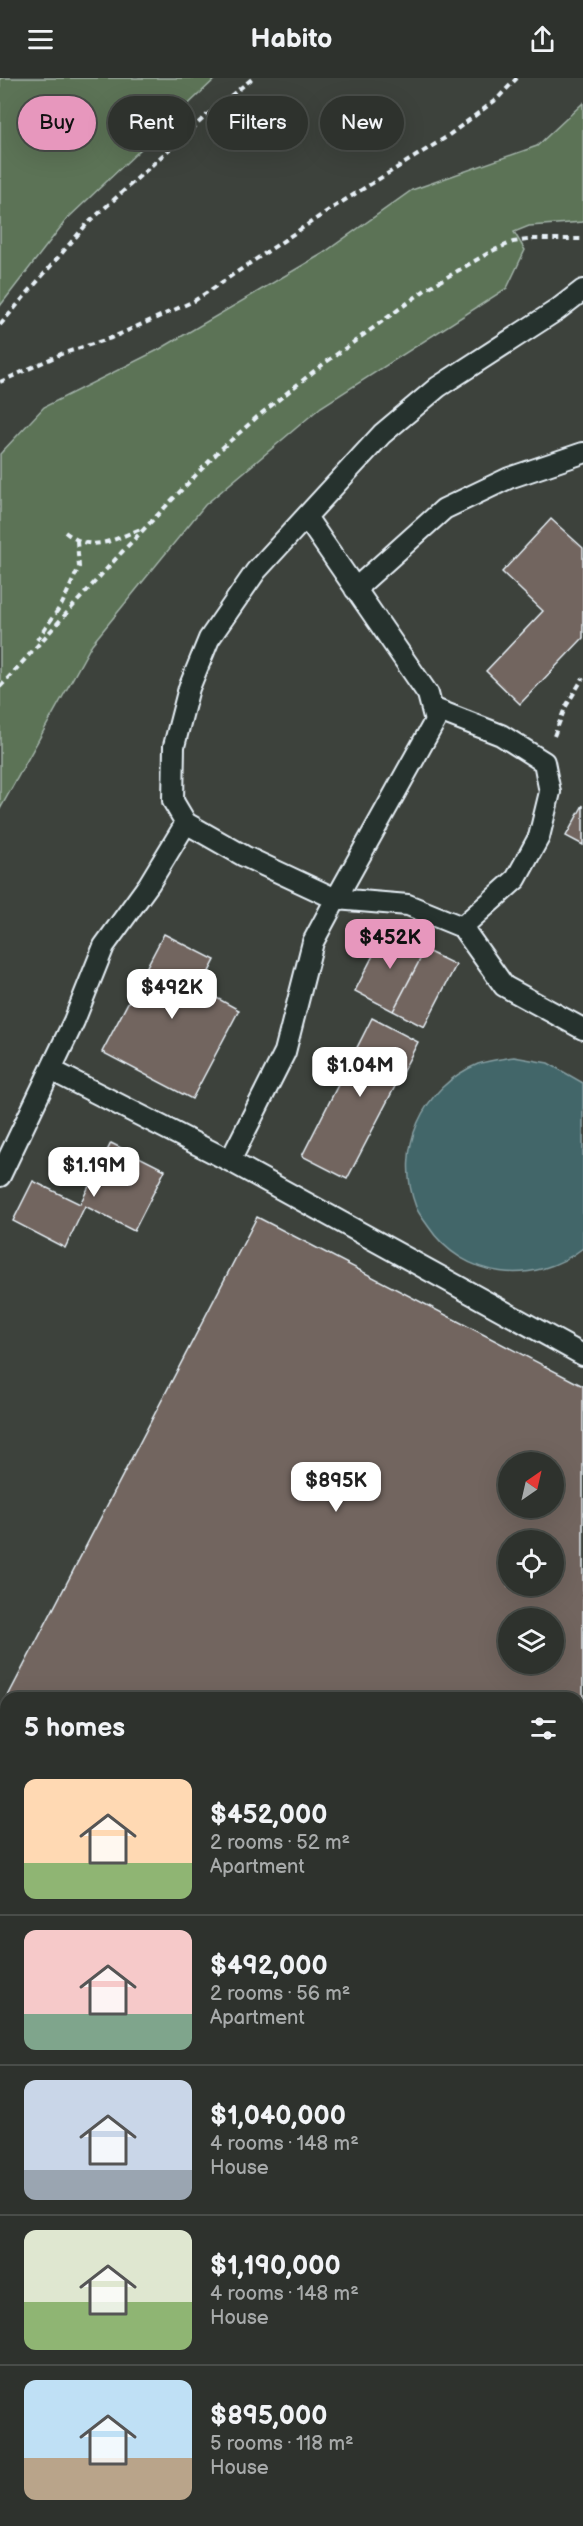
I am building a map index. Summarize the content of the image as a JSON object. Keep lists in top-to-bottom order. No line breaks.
{"north":"top right","page":{"header":"Habito","chip":["Buy","Rent","Filters","New"],"price":["$452K","$492K","$1.04M","$1.19M","$895K"],"heading":"5 homes","list":[{"name":"$452,000","note":"2 rooms · 52 m² · Apartment"},{"name":"$492,000","note":"2 rooms · 56 m² · Apartment"},{"name":"$1,040,000","note":"4 rooms · 148 m² · House"},{"name":"$1,190,000","note":"4 rooms · 148 m² · House"},{"name":"$895,000","note":"5 rooms · 118 m² · House"}]}}
